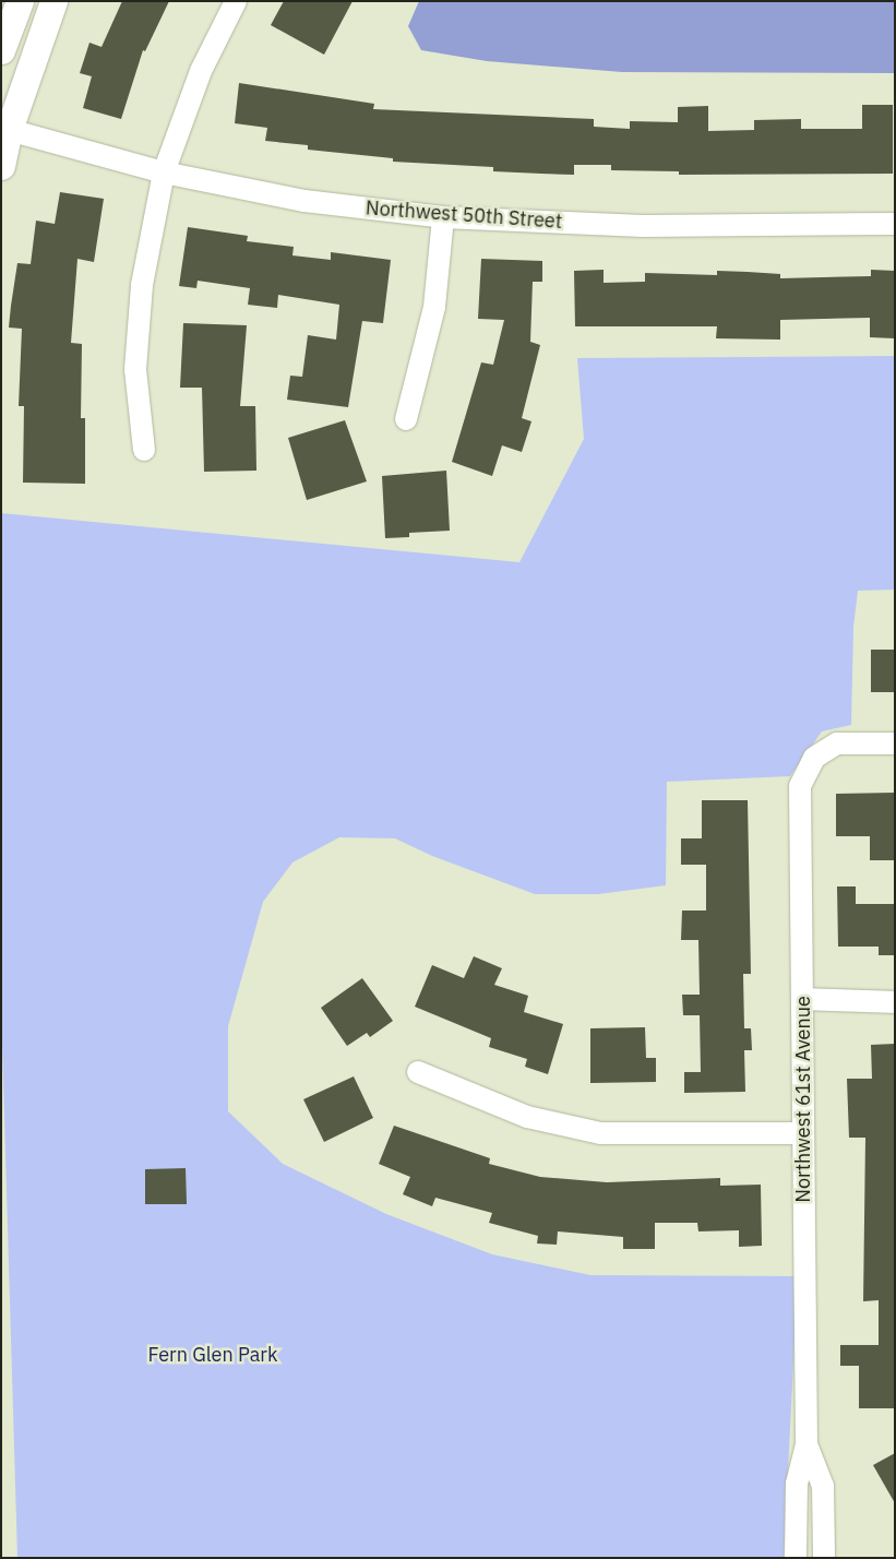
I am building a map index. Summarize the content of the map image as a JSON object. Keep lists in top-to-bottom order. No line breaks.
{"streets":{"street":["Northwest 50th Street","Northwest 61st Avenue"]},"parks":["Fern Glen Park"]}
